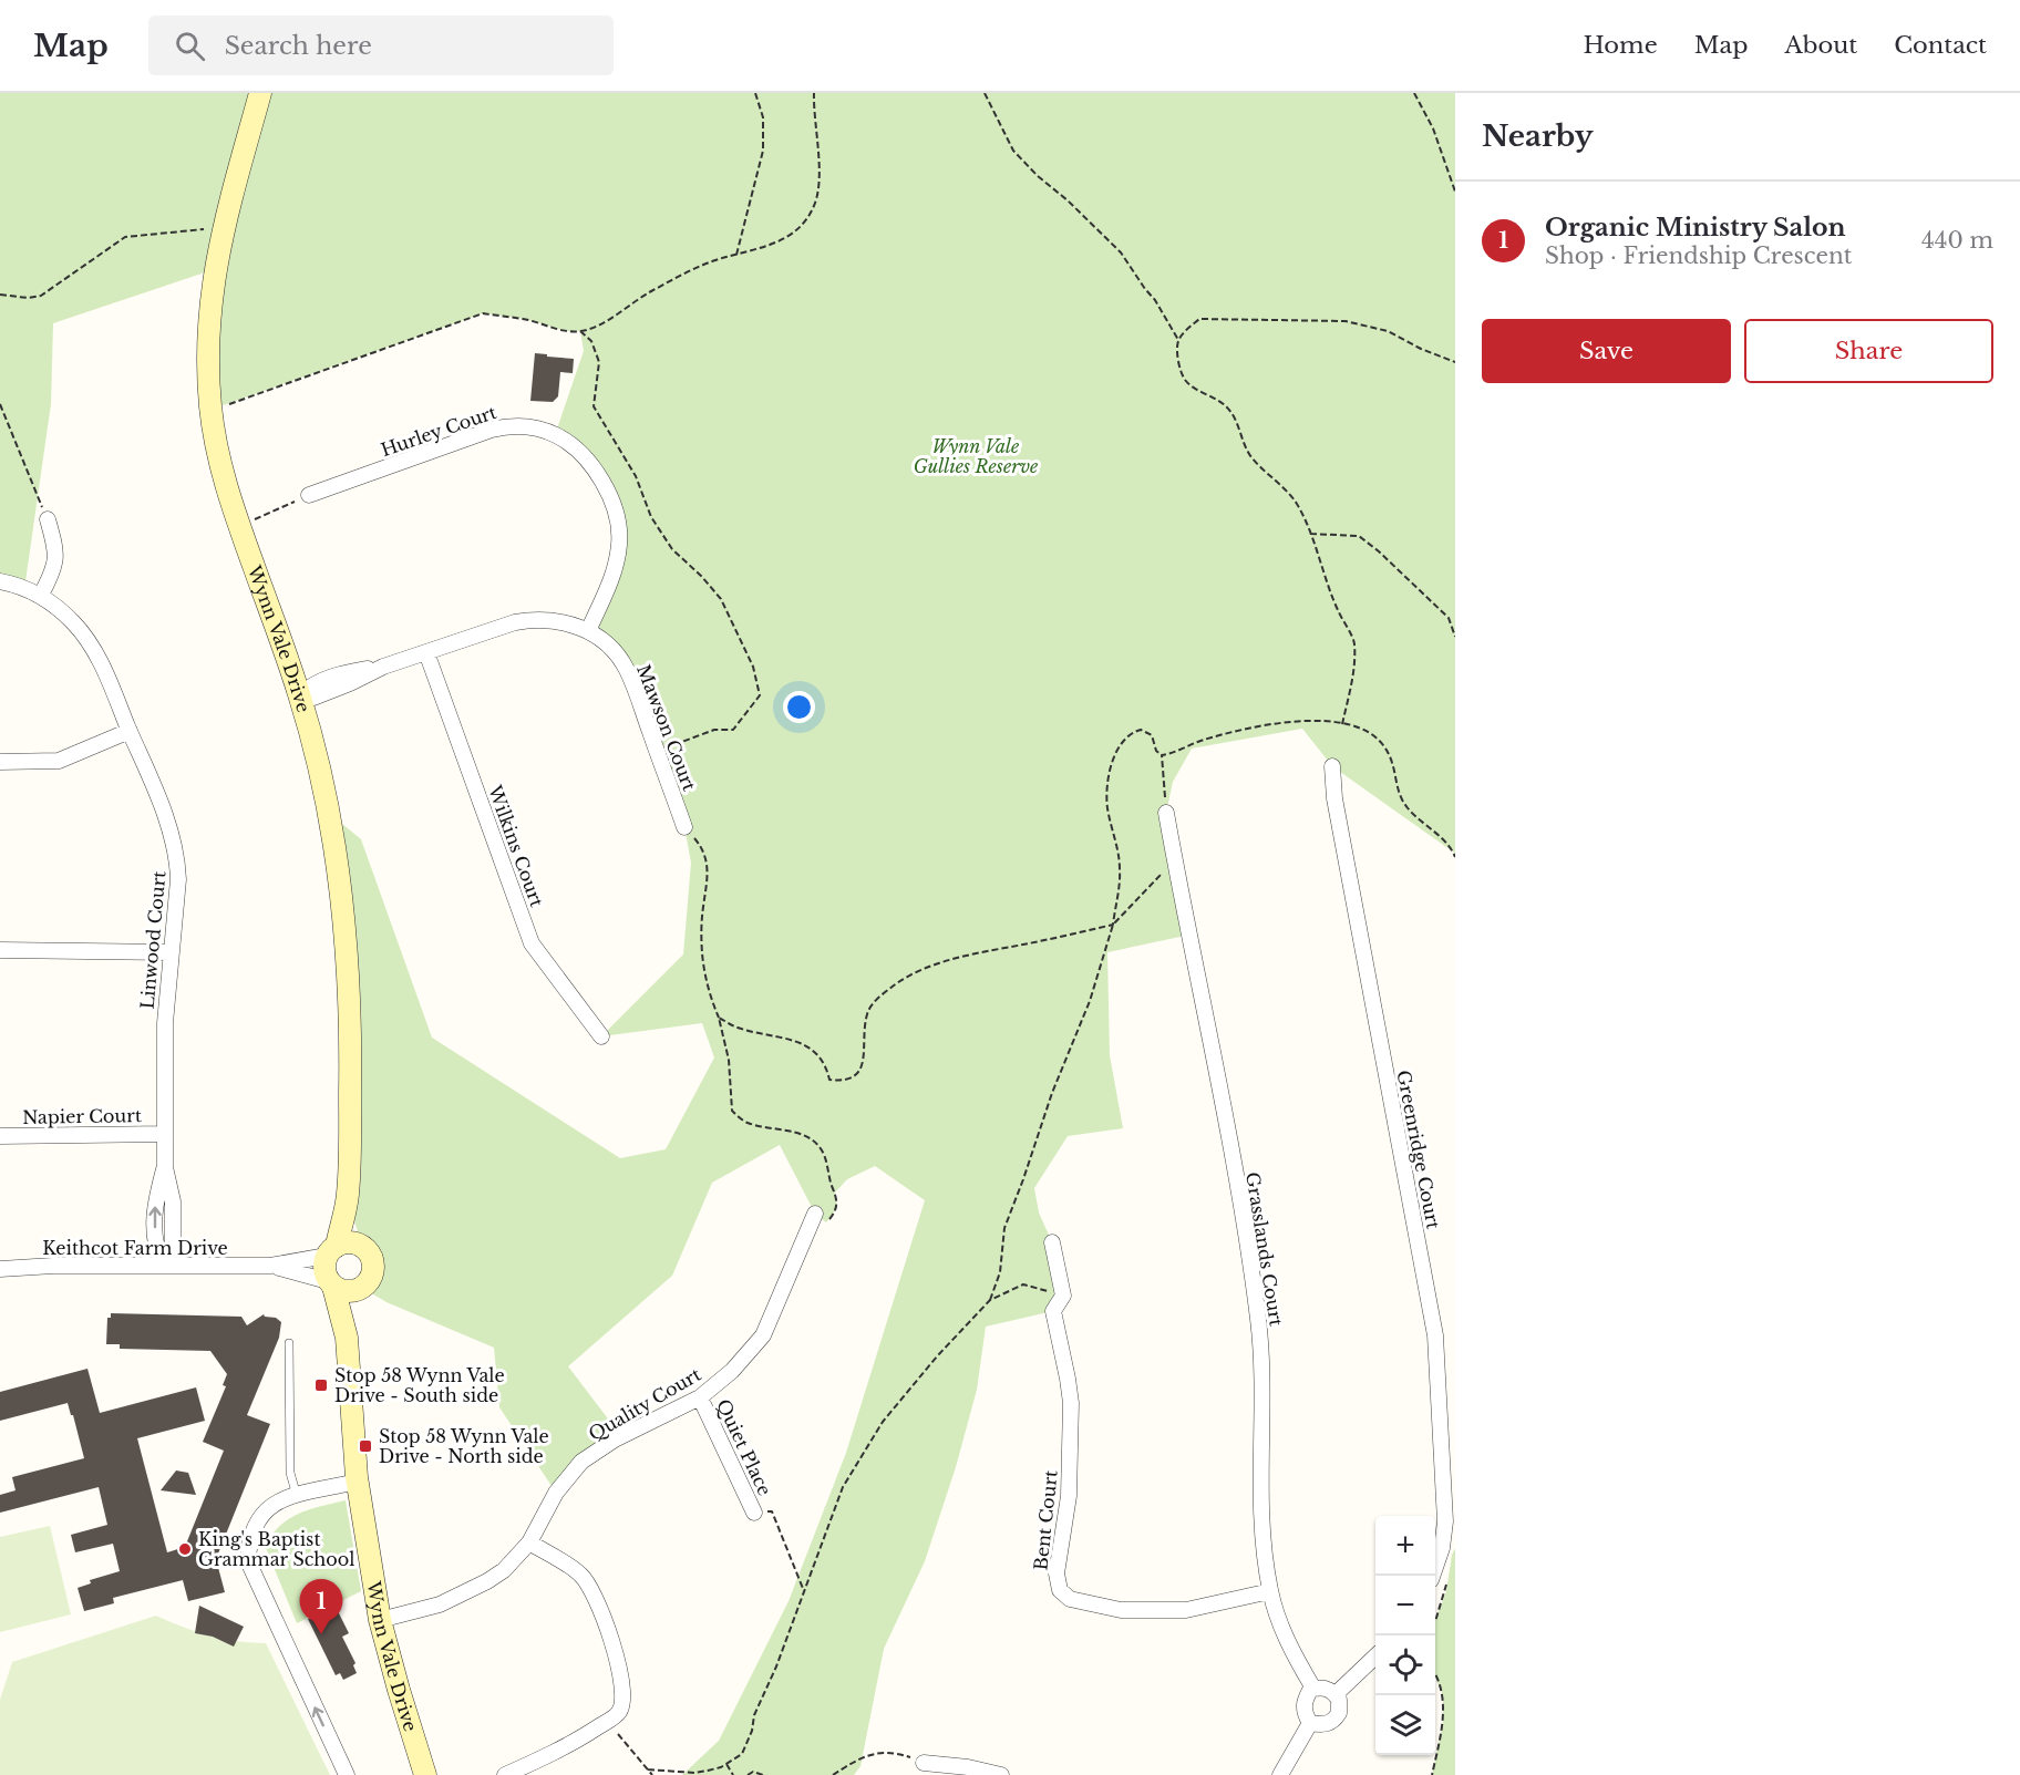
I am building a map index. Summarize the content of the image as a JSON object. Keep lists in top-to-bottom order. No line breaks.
{"streets":{"main road":["Wynn Vale Drive"],"street":["Hurley Court","Mawson Court","Wilkins Court","Linwood Court","Napier Court","Greenridge Court","Keithcot Farm Drive","Grasslands Court","Quality Court","Quiet Place","Bent Court"]},"crossings":[["Hurley Court","Mawson Court"],["Wynn Vale Drive","Mawson Court"],["Wynn Vale Drive","Keithcot Farm Drive"],["Wynn Vale Drive","Quality Court"],["Mawson Court","Wilkins Court"],["Linwood Court","Napier Court"],["Linwood Court","Keithcot Farm Drive"],["Grasslands Court","Bent Court"],["Quality Court","Quiet Place"]],"parks":["Wynn Vale Gullies Reserve"],"places":{"transit":["Stop 58 Wynn Vale Drive - South side","Stop 58 Wynn Vale Drive - North side"],"other":["King's Baptist Grammar School"]},"page":{"header":"Map","search":"Search here","nav":["Home","Map","About","Contact"],"heading":"Nearby","list":[{"mark":"1","name":"Organic Ministry Salon","note":"Shop · Friendship Crescent","value":"440 m"}],"buttons":["Save","Share"],"map_buttons":["+","−"],"pins":"1"}}
